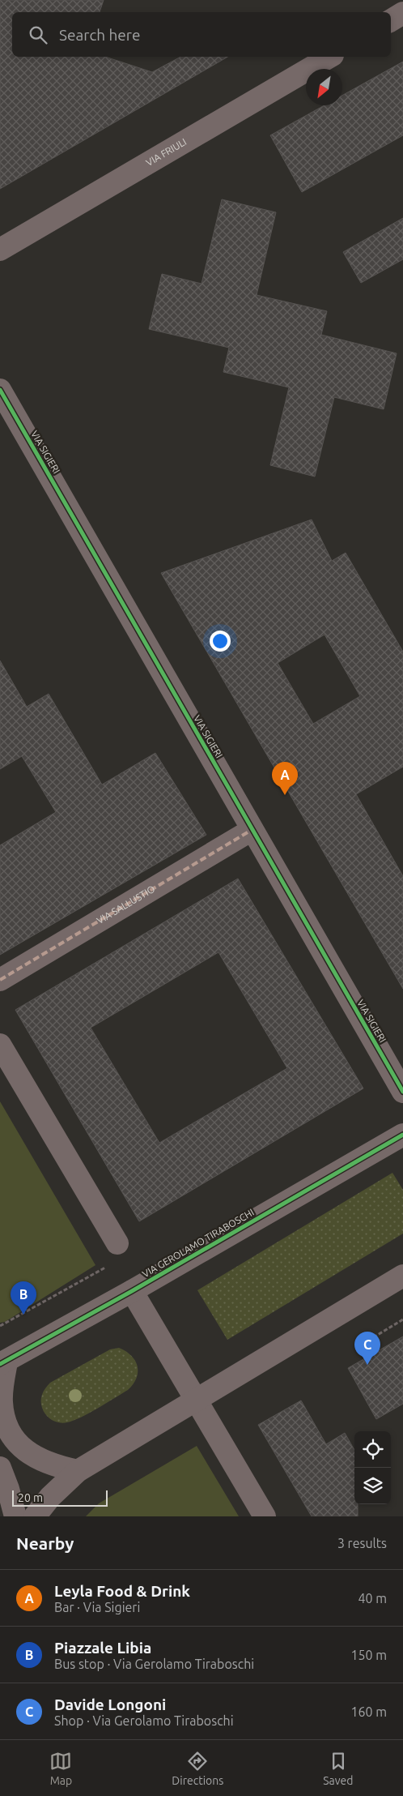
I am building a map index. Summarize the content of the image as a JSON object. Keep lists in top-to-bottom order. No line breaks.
{"streets":{"street":["VIA FRIULI","VIA SIGIERI","VIA SALLUSTIO","VIA GEROLAMO TIRABOSCHI"]},"crossings":[["VIA SIGIERI","VIA SALLUSTIO"]],"scale_bar":"20 m","north":"bottom left","page":{"search":"Search here","pins":["A","B","C"],"scale":"20 m","heading":["Nearby","3 results"],"list":[{"mark":"A","name":"Leyla Food & Drink","note":"Bar · Via Sigieri","value":"40 m"},{"mark":"B","name":"Piazzale Libia","note":"Bus stop · Via Gerolamo Tiraboschi","value":"150 m"},{"mark":"C","name":"Davide Longoni","note":"Shop · Via Gerolamo Tiraboschi","value":"160 m"}],"nav":["Map","Directions","Saved"]}}
